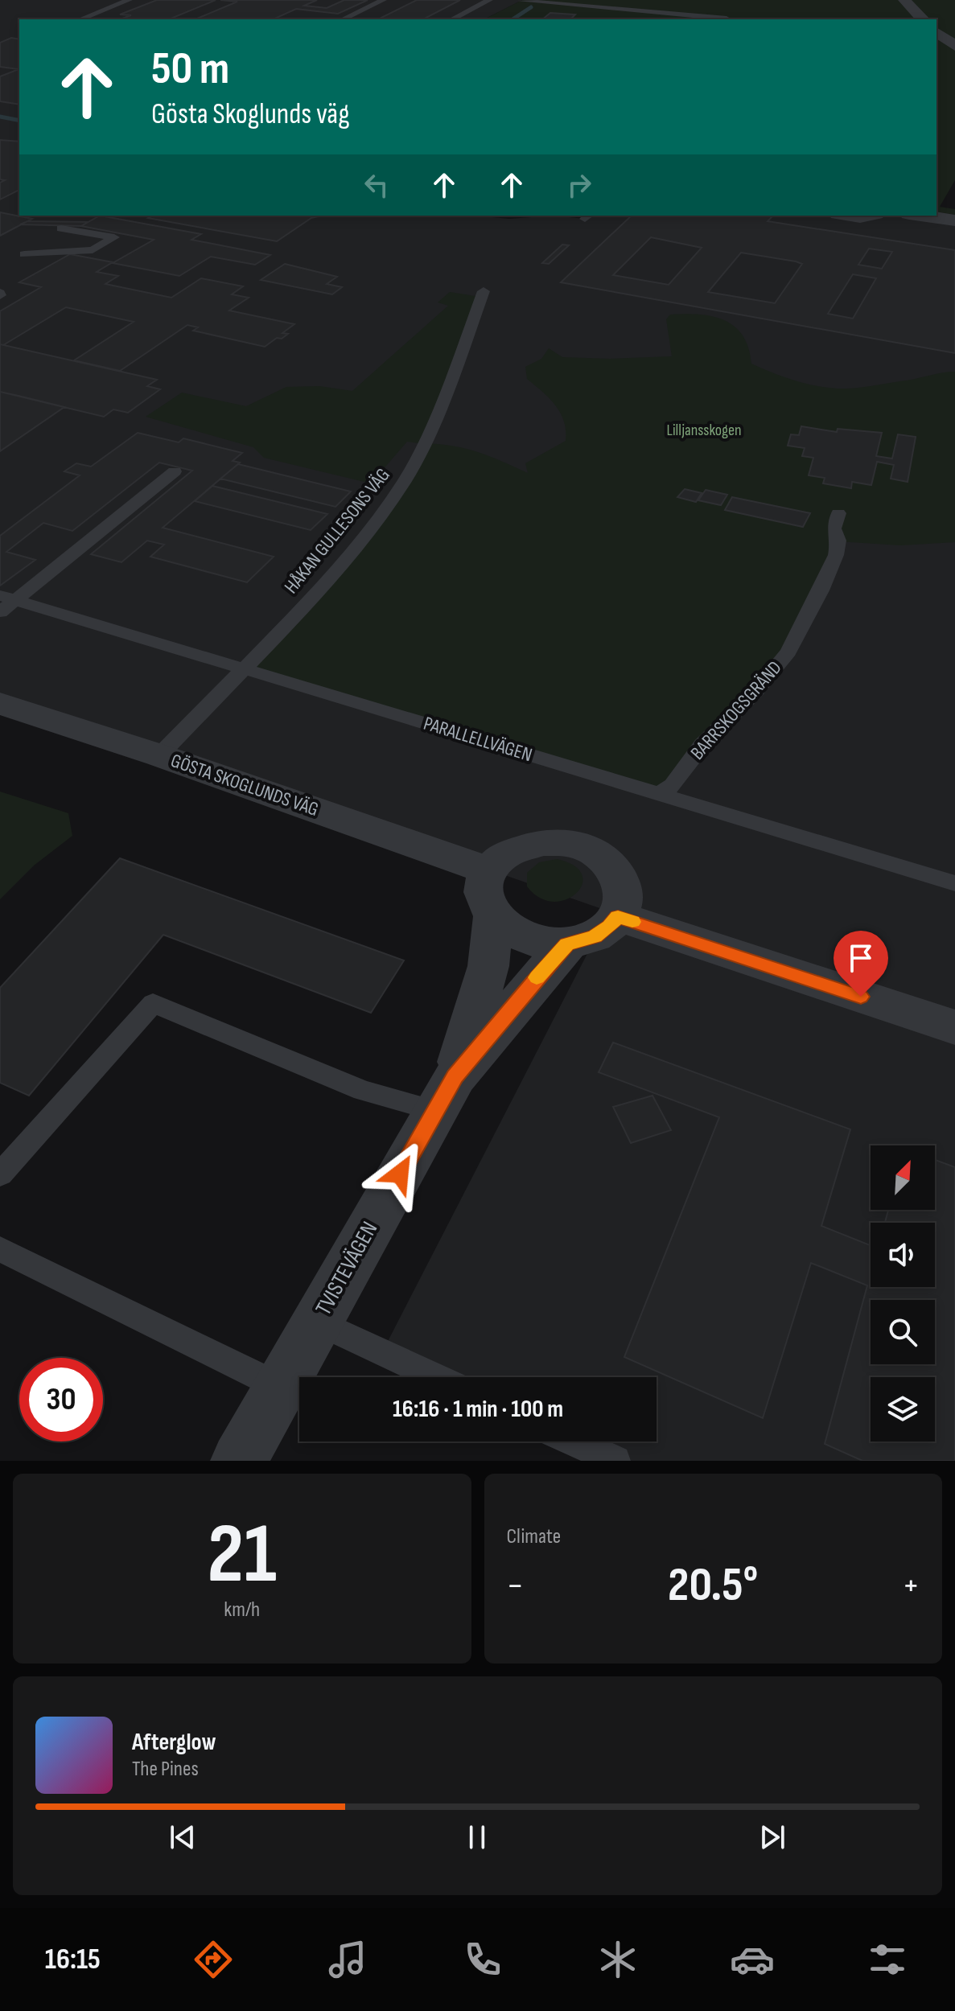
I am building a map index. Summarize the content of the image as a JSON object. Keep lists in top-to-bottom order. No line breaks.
{"streets":{"street":["GÖSTA SKOGLUNDS VÄG","TVISTEVÄGEN"],"lane":["HÅKAN GULLESONS VÄG","BARRSKOGSGRÄND","PARALLELLVÄGEN"]},"crossings":[["HÅKAN GULLESONS VÄG","PARALLELLVÄGEN"],["HÅKAN GULLESONS VÄG","GÖSTA SKOGLUNDS VÄG"],["BARRSKOGSGRÄND","PARALLELLVÄGEN"],["GÖSTA SKOGLUNDS VÄG","TVISTEVÄGEN"]],"parks":["Lilljansskogen"],"north":"top right","page":{"turn":["50 m","Gösta Skoglunds väg"],"limit":"30","trip":"16:16 · 1 min · 100 m","tile":[["21","km/h"],"Climate"],"heat":["−","20.5°","+"],"song":["Afterglow","The Pines"],"tabs":"16:15"}}
